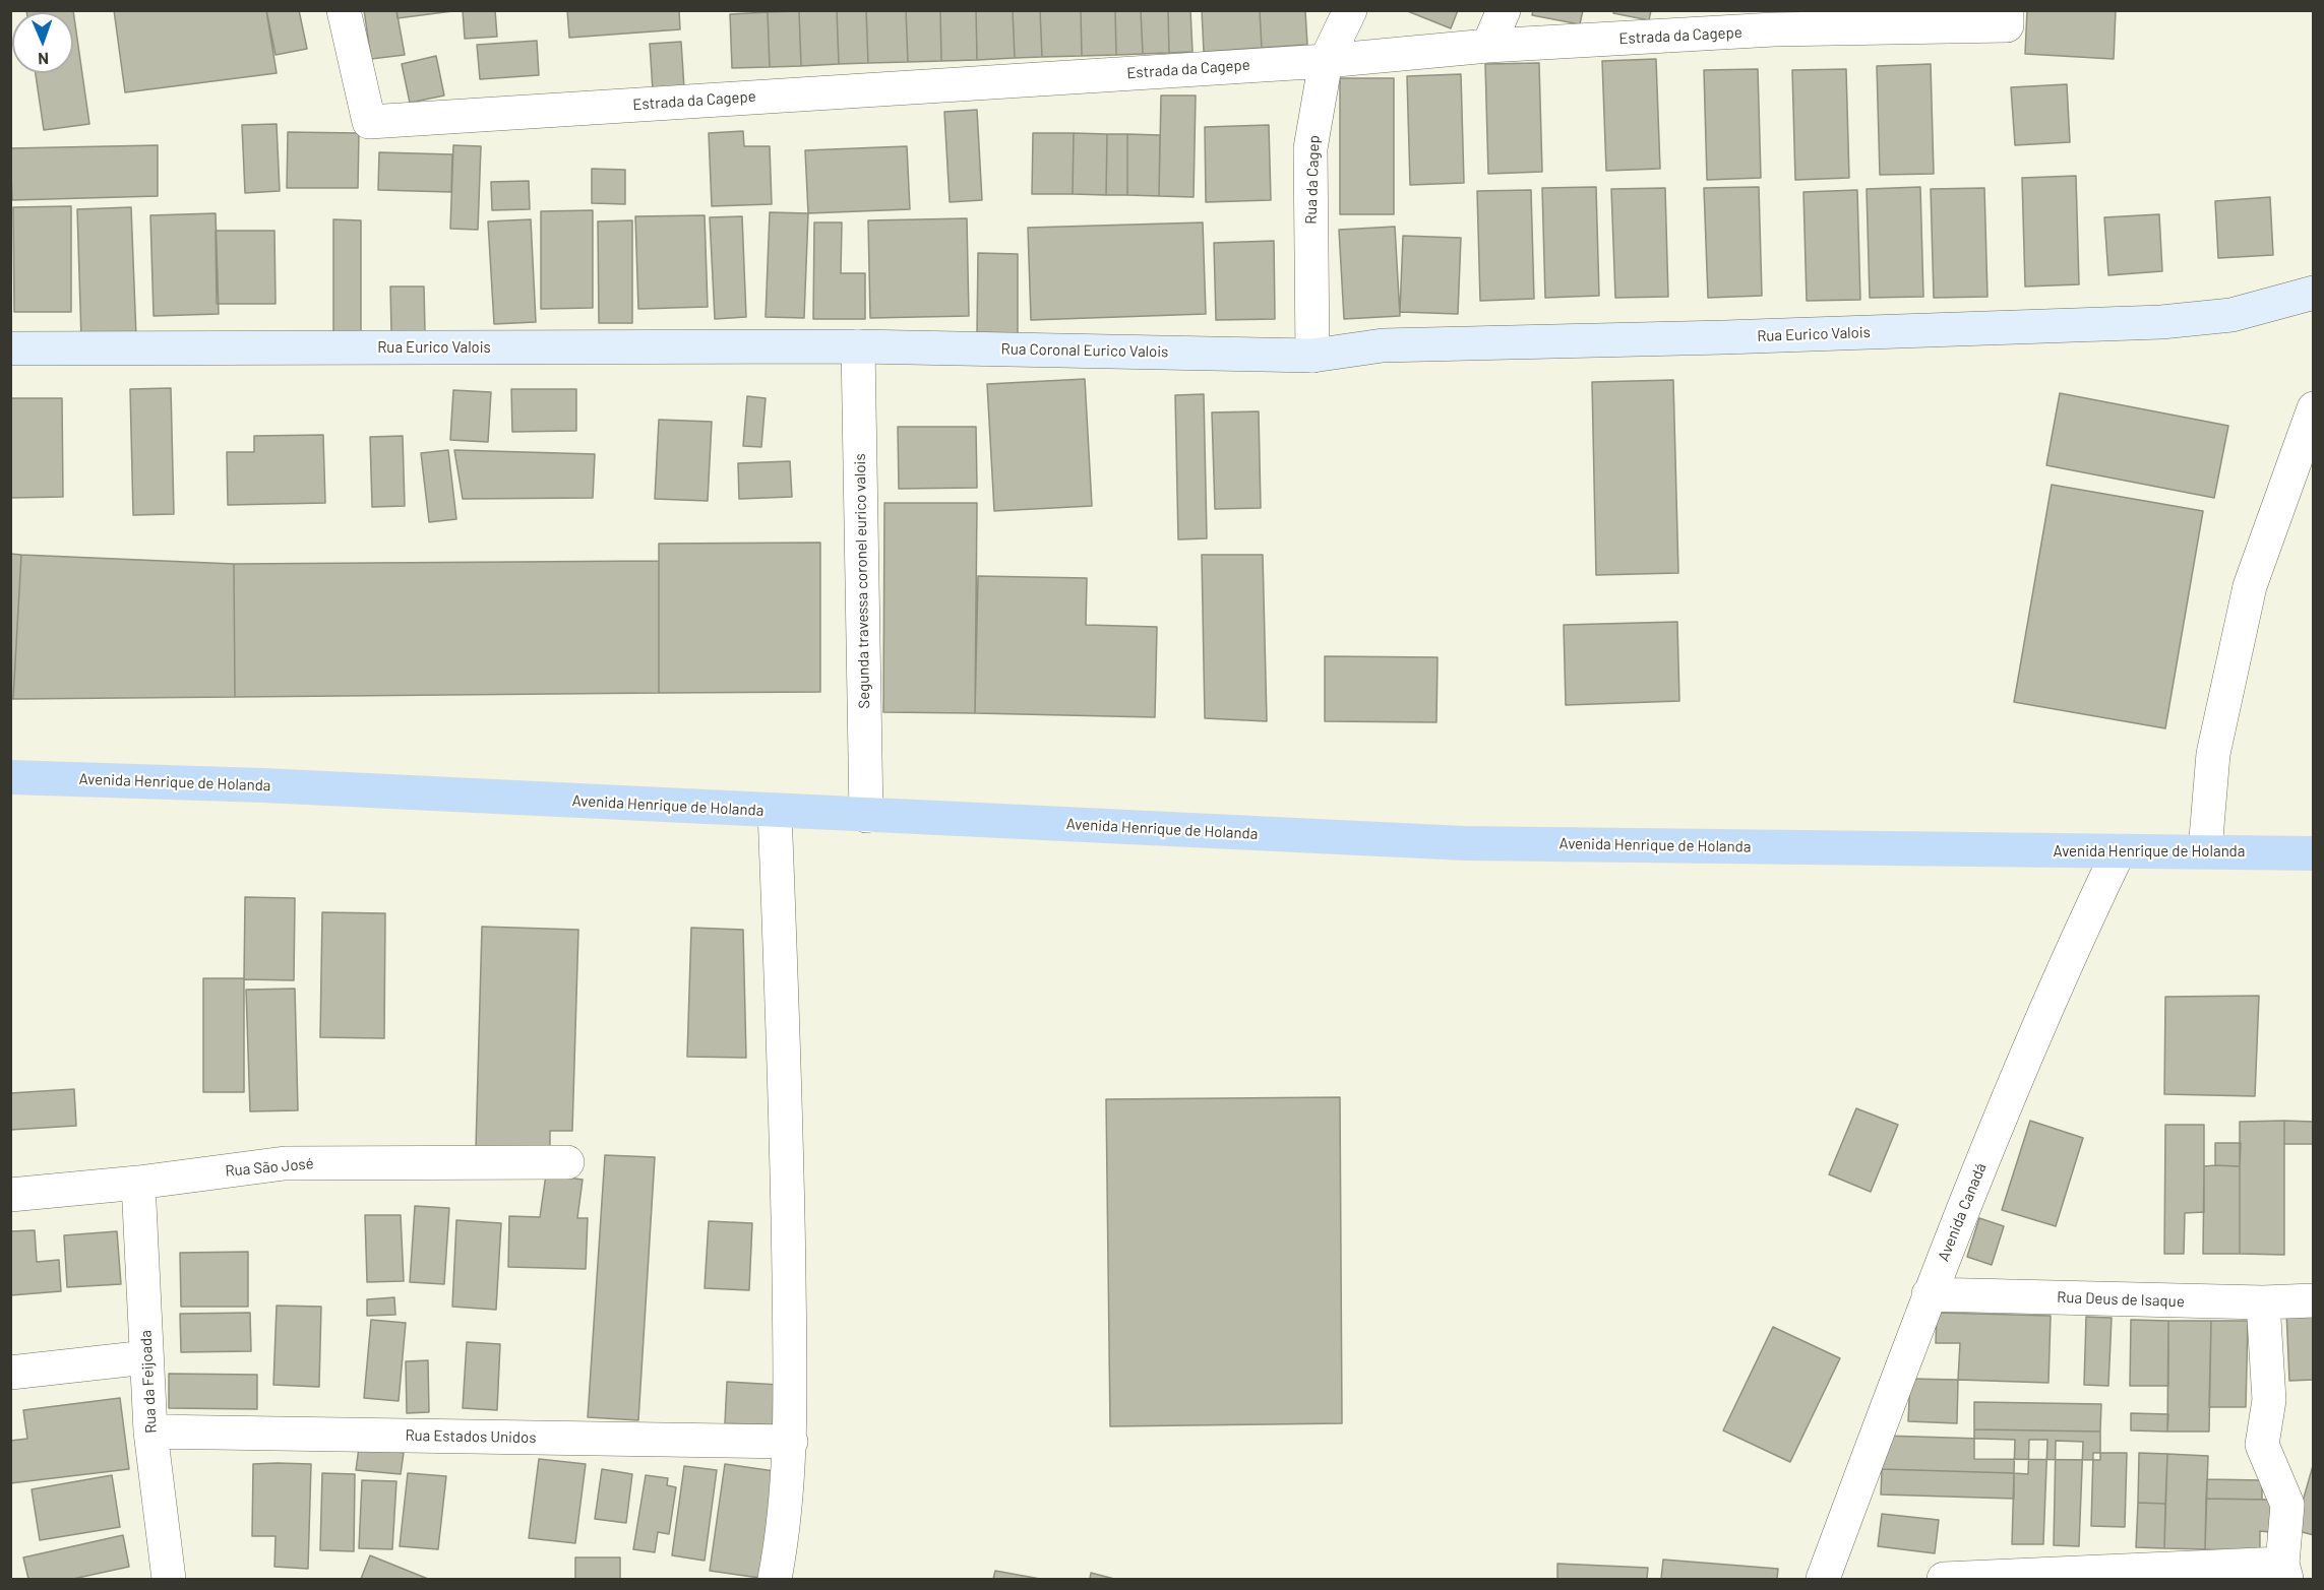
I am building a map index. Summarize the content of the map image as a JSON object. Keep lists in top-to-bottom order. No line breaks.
{"streets":{"main road":["Rua Eurico Valois","Rua Coronal Eurico Valois","Avenida Henrique de Holanda"],"street":["Estrada da Cagepe","Rua da Cagep","Segunda travessa coronel eurico valois","Rua São José","Avenida Canadá","Rua Deus de Isaque","Rua da Feijoada","Rua Estados Unidos"]},"crossings":[["Estrada da Cagepe","Rua da Cagep"],["Rua da Cagep","Rua Eurico Valois"],["Rua da Cagep","Rua Coronal Eurico Valois"],["Rua Eurico Valois","Rua Coronal Eurico Valois"],["Rua Eurico Valois","Segunda travessa coronel eurico valois"],["Rua Coronal Eurico Valois","Segunda travessa coronel eurico valois"],["Segunda travessa coronel eurico valois","Avenida Henrique de Holanda"],["Avenida Henrique de Holanda","Avenida Canadá"],["Rua São José","Rua da Feijoada"],["Avenida Canadá","Rua Deus de Isaque"],["Rua da Feijoada","Rua Estados Unidos"]],"north":"bottom"}
